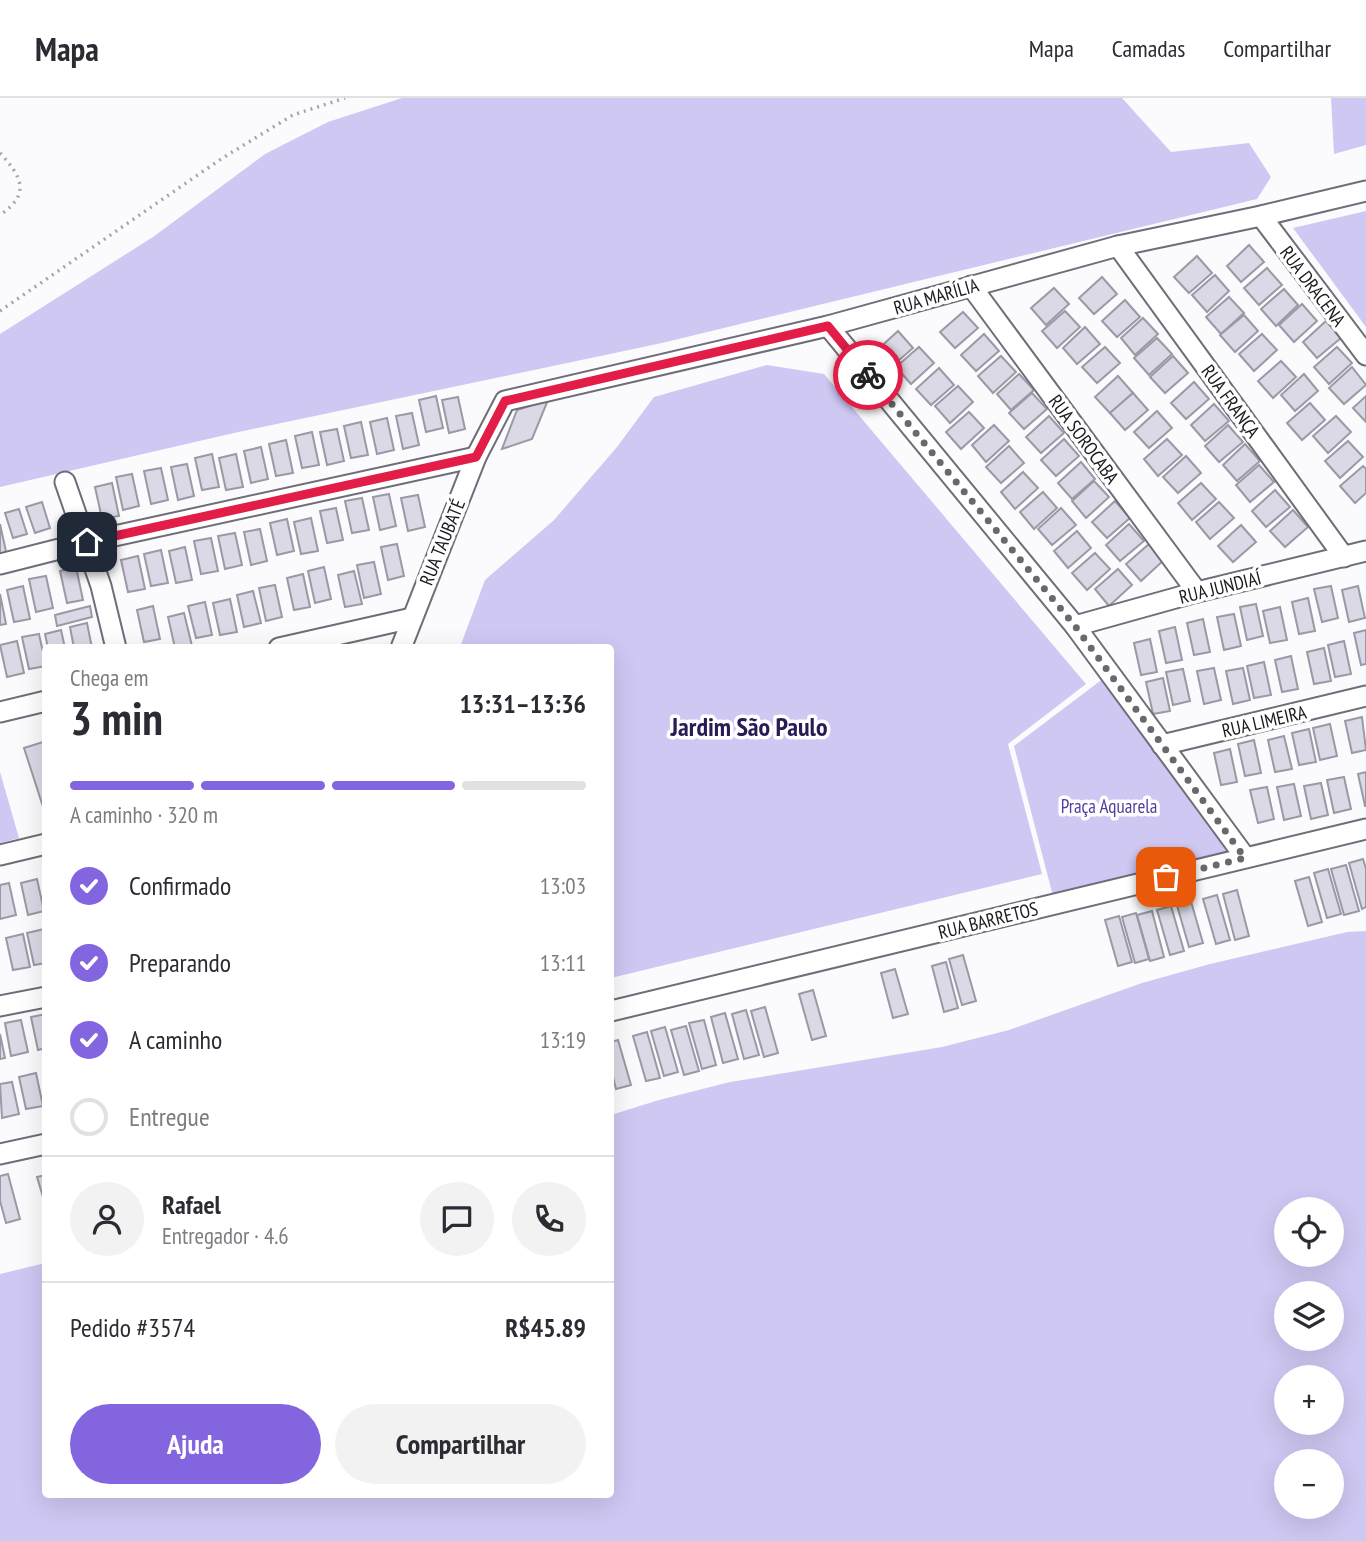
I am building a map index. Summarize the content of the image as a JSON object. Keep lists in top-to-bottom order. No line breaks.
{"streets":{"street":["RUA DRACENA","RUA MARÍLIA","RUA FRANÇA","RUA SOROCABA","RUA TAUBATÉ","RUA JUNDIAÍ","RUA LIMEIRA","RUA BARRETOS"]},"crossings":[["RUA DRACENA","RUA MARÍLIA"],["RUA MARÍLIA","RUA FRANÇA"],["RUA MARÍLIA","RUA SOROCABA"],["RUA MARÍLIA","RUA TAUBATÉ"],["RUA FRANÇA","RUA JUNDIAÍ"],["RUA SOROCABA","RUA JUNDIAÍ"]],"districts":["Jardim São Paulo"],"parks":["Praça Aquarela"],"page":{"header":"Mapa","nav":["Mapa","Camadas","Compartilhar"],"heading":["3 min","Chega em","13:31–13:36"],"panel":["Rafael","Entregador · 4.6","Pedido #3574","R$45.89"],"bar":"A caminho · 320 m","list":[["Confirmado","13:03"],["Preparando","13:11"],["A caminho","13:19"],"Entregue"],"map_buttons":["+","−"],"buttons":["Ajuda","Compartilhar"]}}
